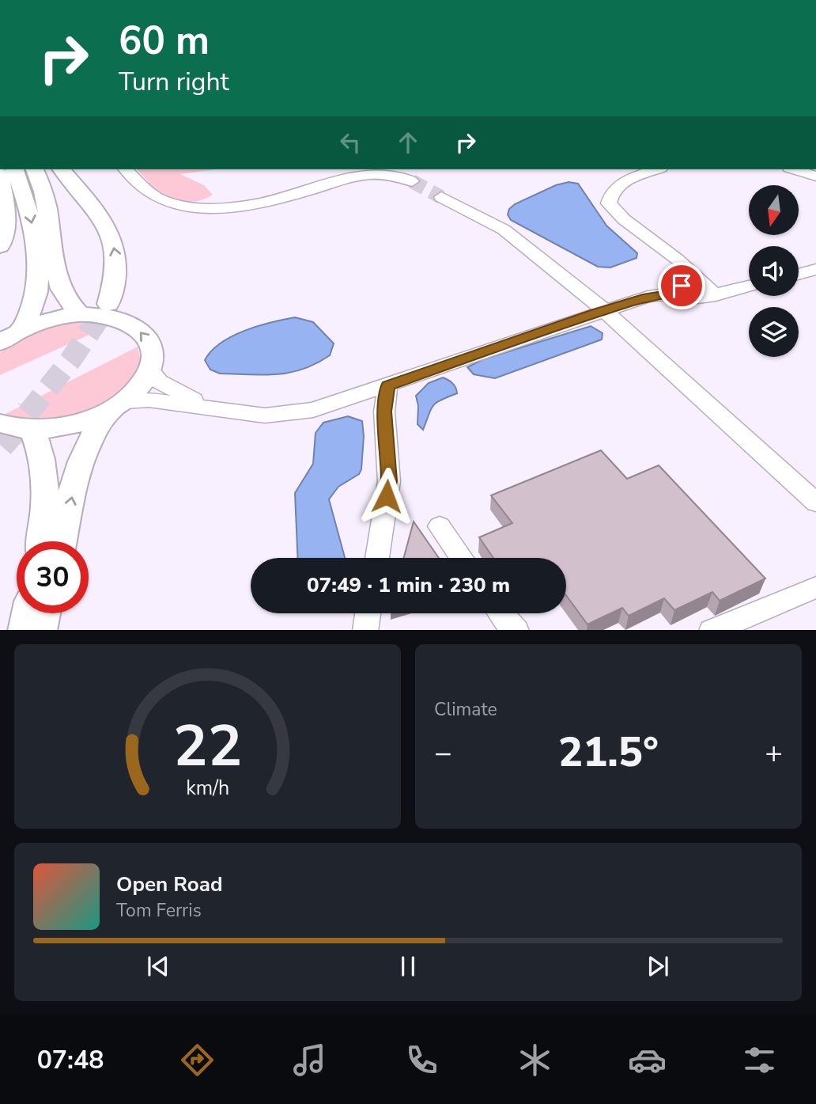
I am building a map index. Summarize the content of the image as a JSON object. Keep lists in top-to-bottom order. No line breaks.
{"north":"bottom","page":{"turn":["60 m","Turn right"],"limit":"30","trip":"07:49 · 1 min · 230 m","tile":"Climate","heat":["−","21.5°","+"],"song":["Open Road","Tom Ferris"],"tabs":"07:48","gauge":["22","km/h"]}}
